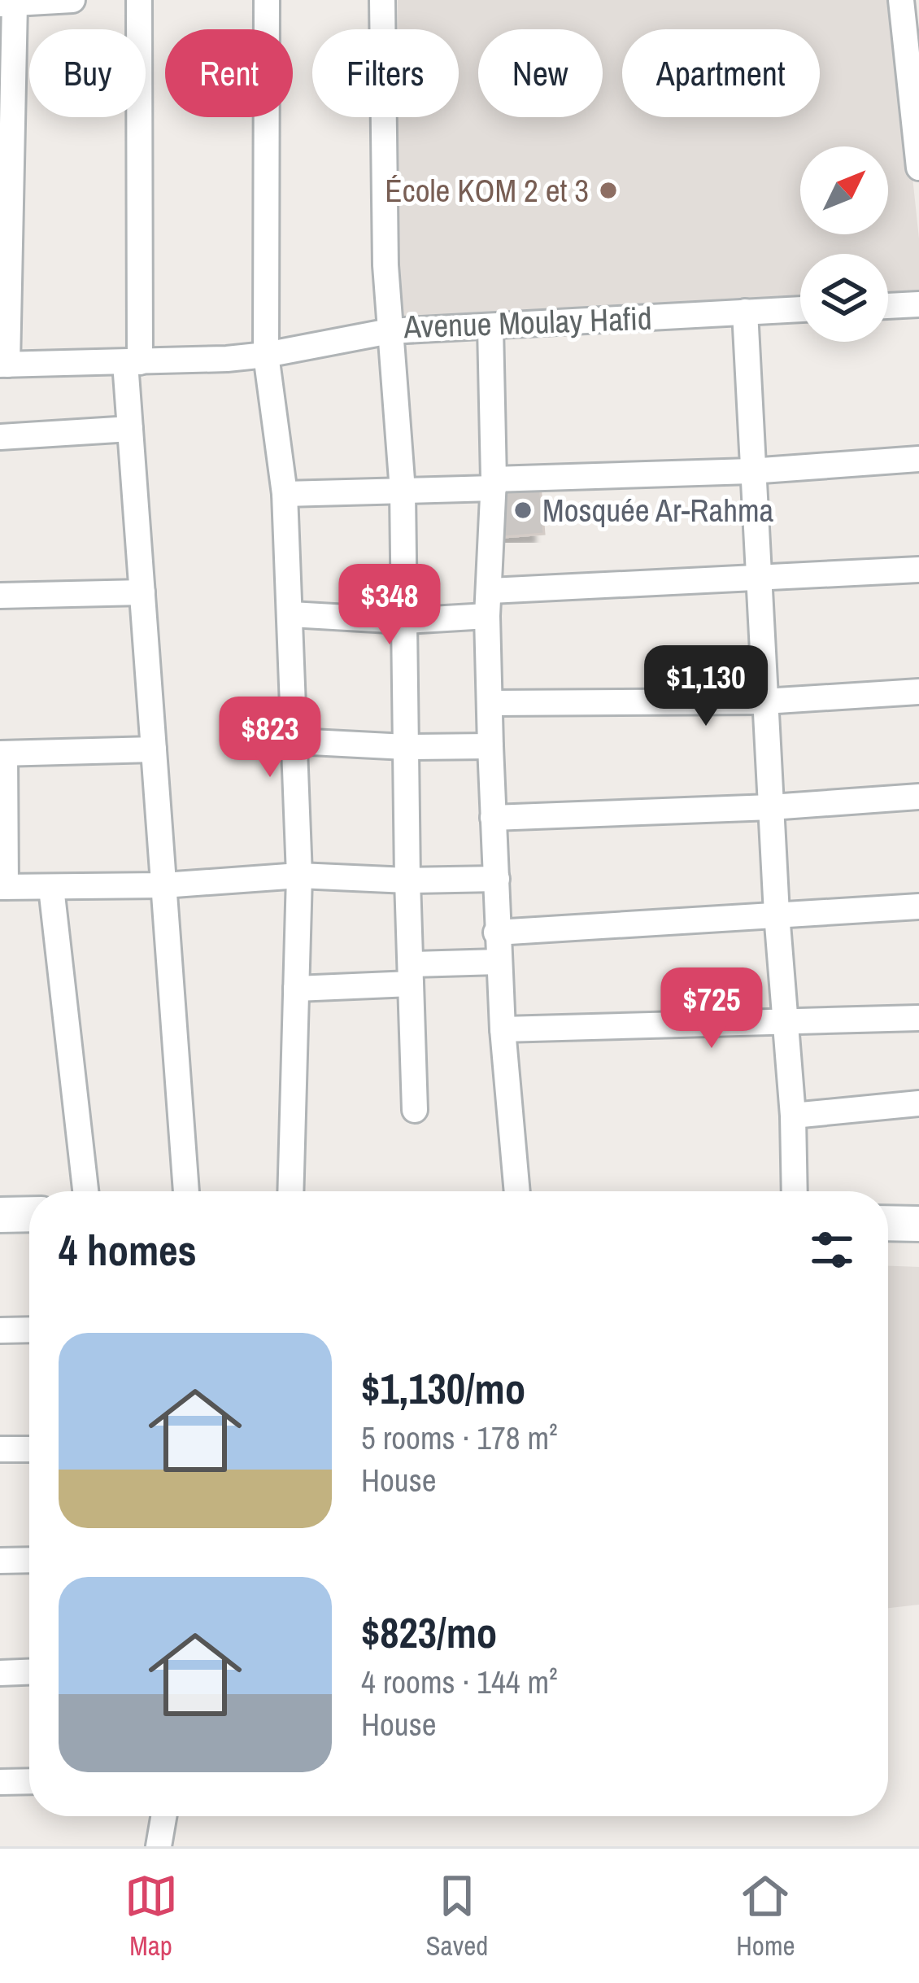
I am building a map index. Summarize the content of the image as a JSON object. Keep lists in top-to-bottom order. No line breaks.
{"streets":{"street":["Avenue Moulay Hafid"]},"places":["École KOM 2 et 3","Mosquée Ar-Rahma"],"north":"top right","page":{"chip":["Buy","Rent","Filters","New","Apartment"],"price":["$348","$1,130","$823","$725"],"heading":"4 homes","list":[{"name":"$1,130/mo","note":"5 rooms · 178 m² · House"},{"name":"$823/mo","note":"4 rooms · 144 m² · House"}],"tabs":["Map","Saved","Home"]}}
